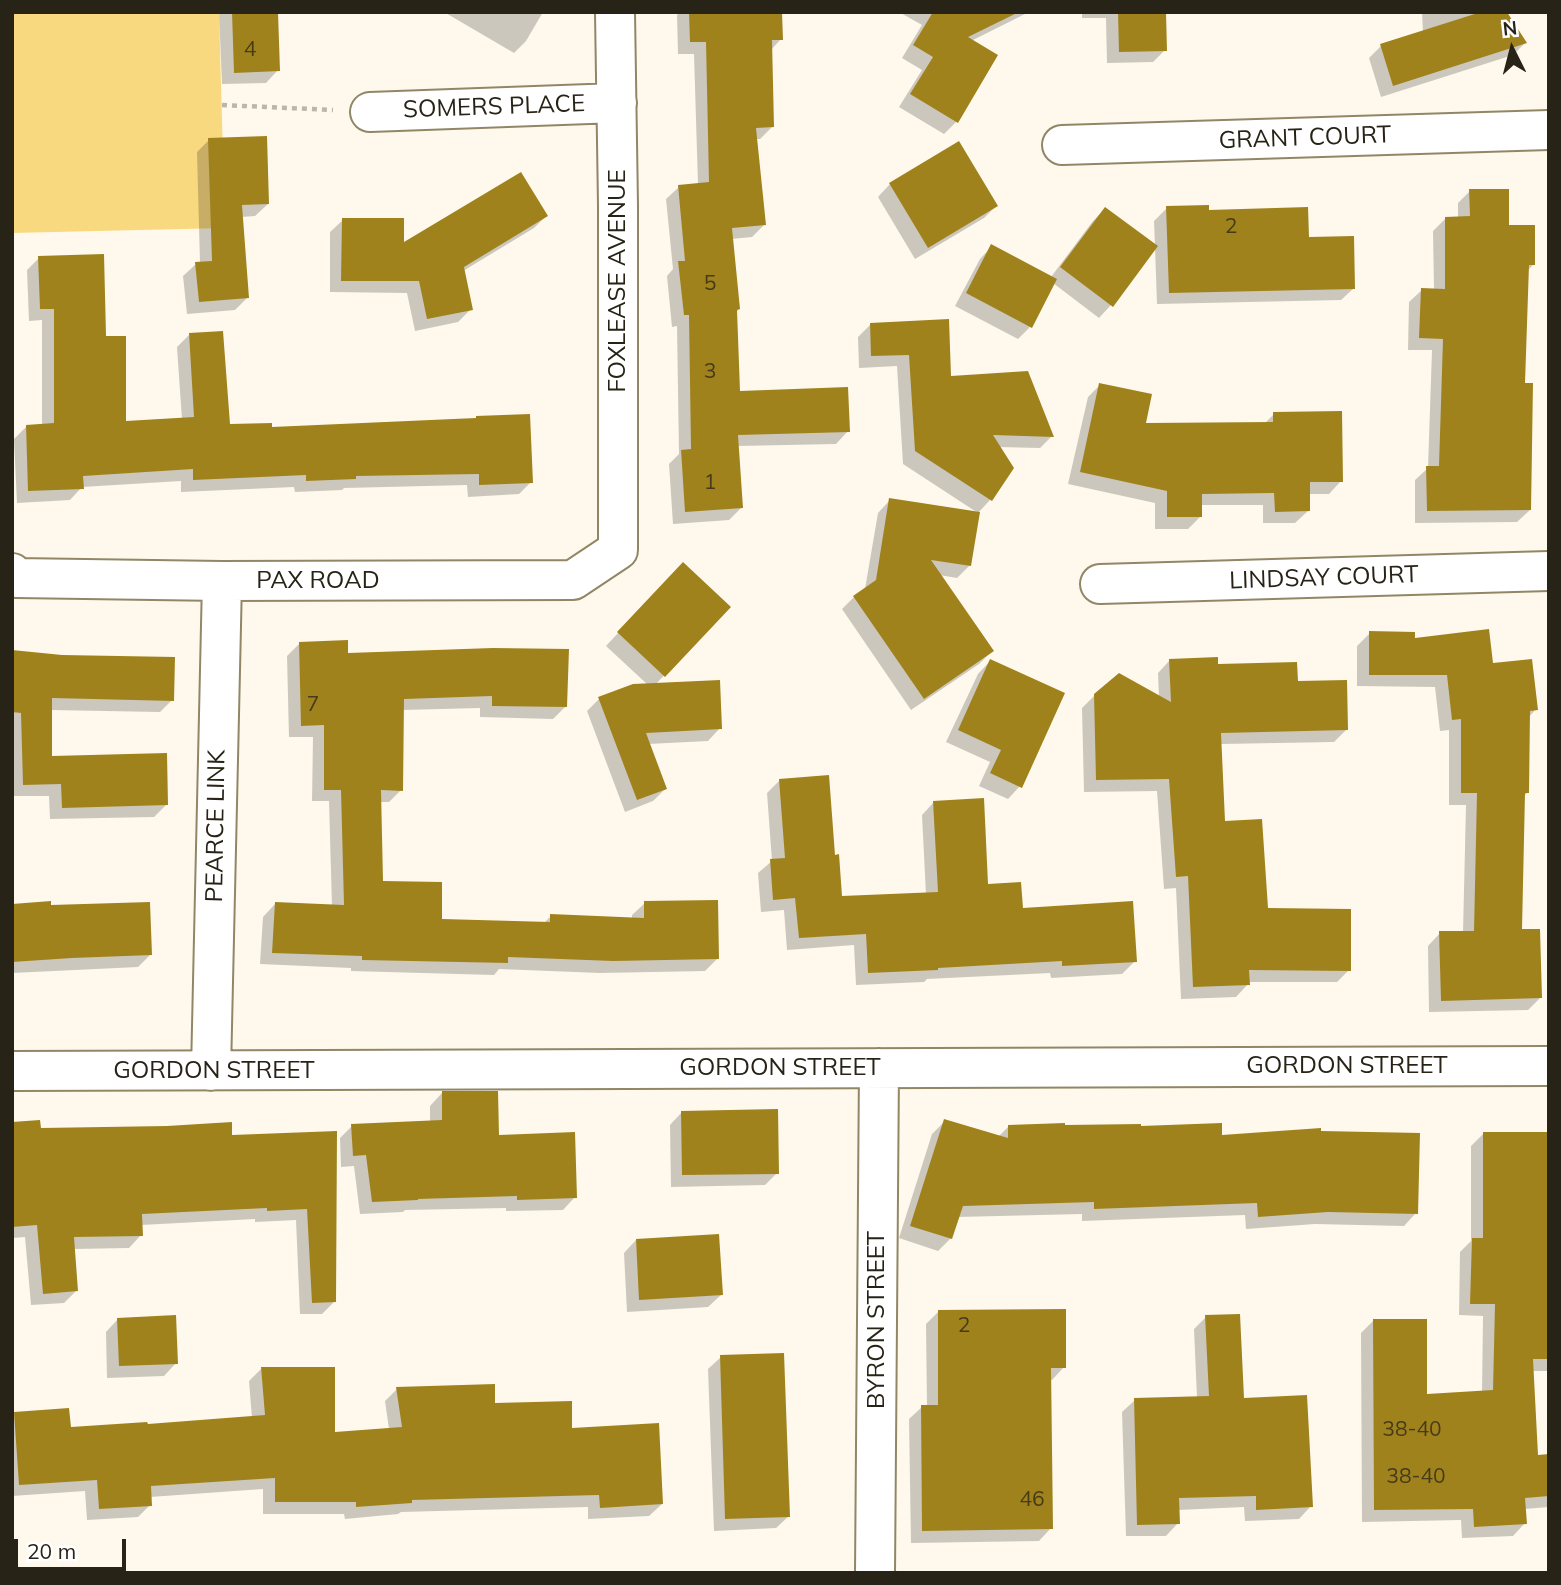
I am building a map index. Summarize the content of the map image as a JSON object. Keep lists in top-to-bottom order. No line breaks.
{"streets":{"street":["SOMERS PLACE","GRANT COURT","FOXLEASE AVENUE","LINDSAY COURT","PAX ROAD","PEARCE LINK","GORDON STREET","BYRON STREET"]},"crossings":[["SOMERS PLACE","FOXLEASE AVENUE"],["FOXLEASE AVENUE","PAX ROAD"],["PAX ROAD","PEARCE LINK"],["PEARCE LINK","GORDON STREET"],["GORDON STREET","BYRON STREET"]],"house_numbers":["4","2","5","3","1","7","2","38-40","38-40","46"],"scale_bar":"20 m","north":"top"}
